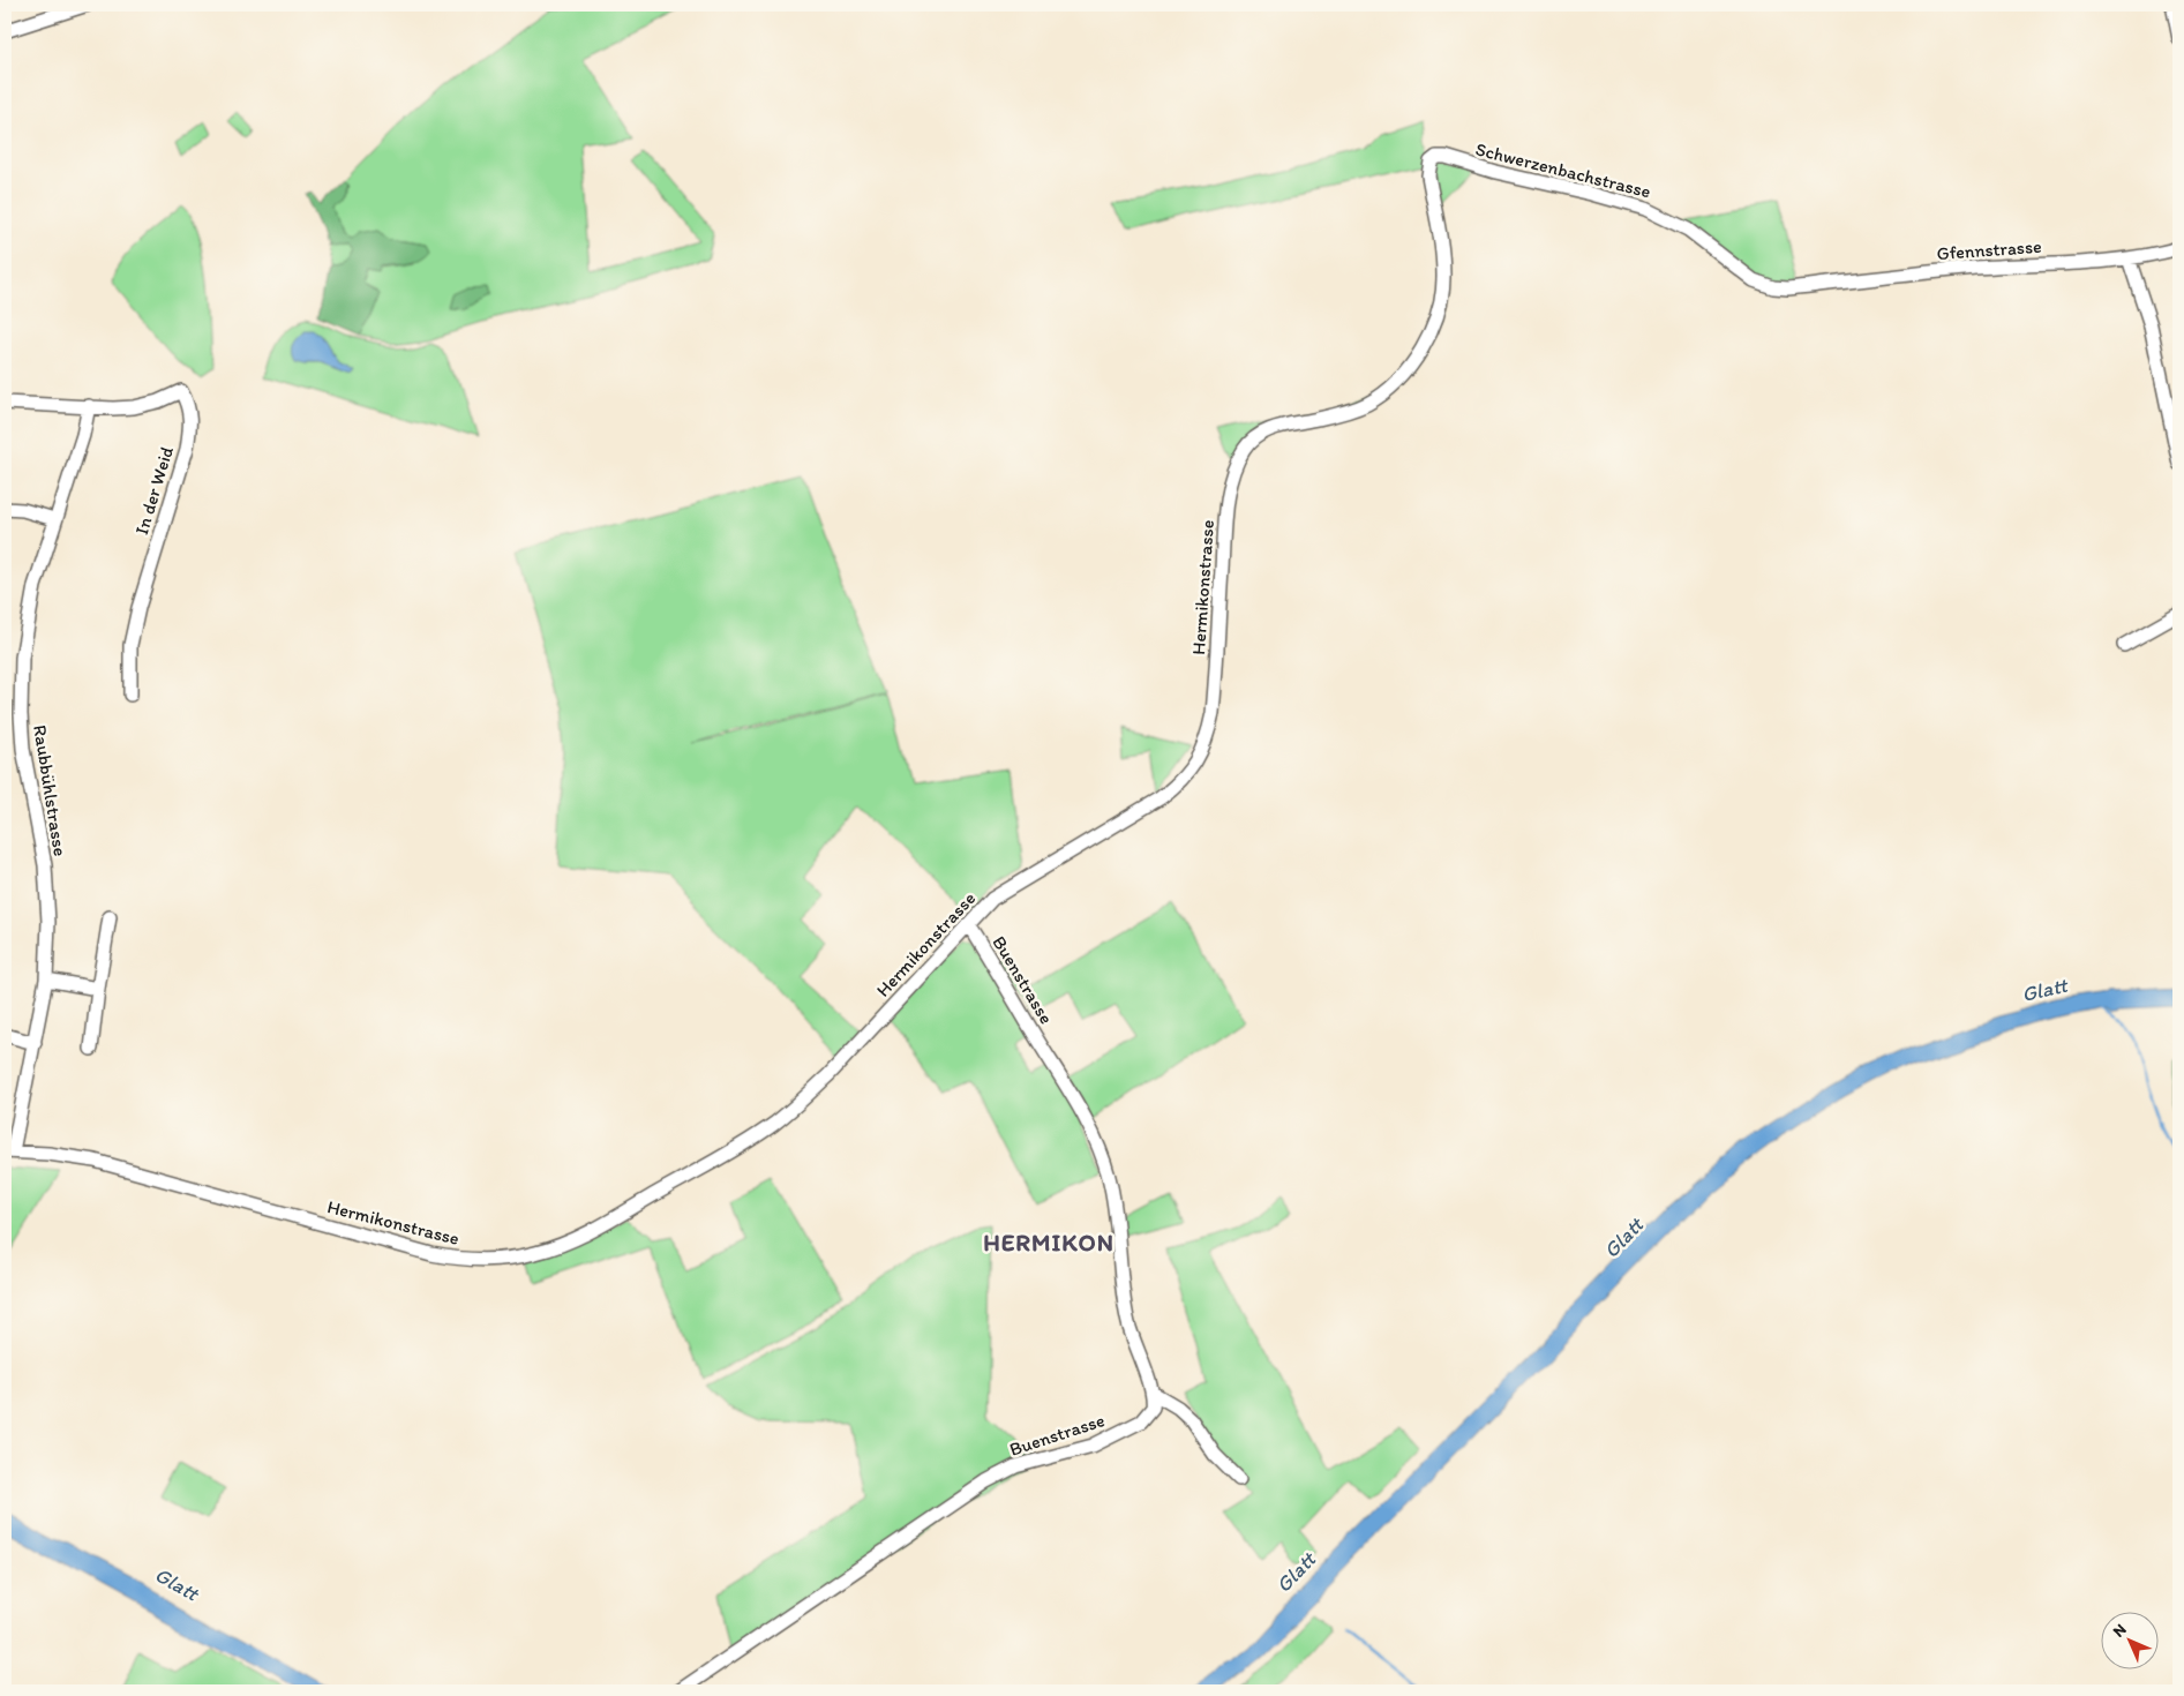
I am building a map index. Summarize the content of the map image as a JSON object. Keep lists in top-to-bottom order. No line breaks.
{"streets":{"street":["Schwerzenbachstrasse","Gfennstrasse","In der Weid","Hermikonstrasse","Raubbühlstrasse","Buenstrasse"]},"crossings":[["Schwerzenbachstrasse","Gfennstrasse"],["Schwerzenbachstrasse","Hermikonstrasse"],["In der Weid","Raubbühlstrasse"],["Hermikonstrasse","Raubbühlstrasse"],["Hermikonstrasse","Buenstrasse"]],"districts":["HERMIKON"],"water":["Glatt"],"north":"top left"}
